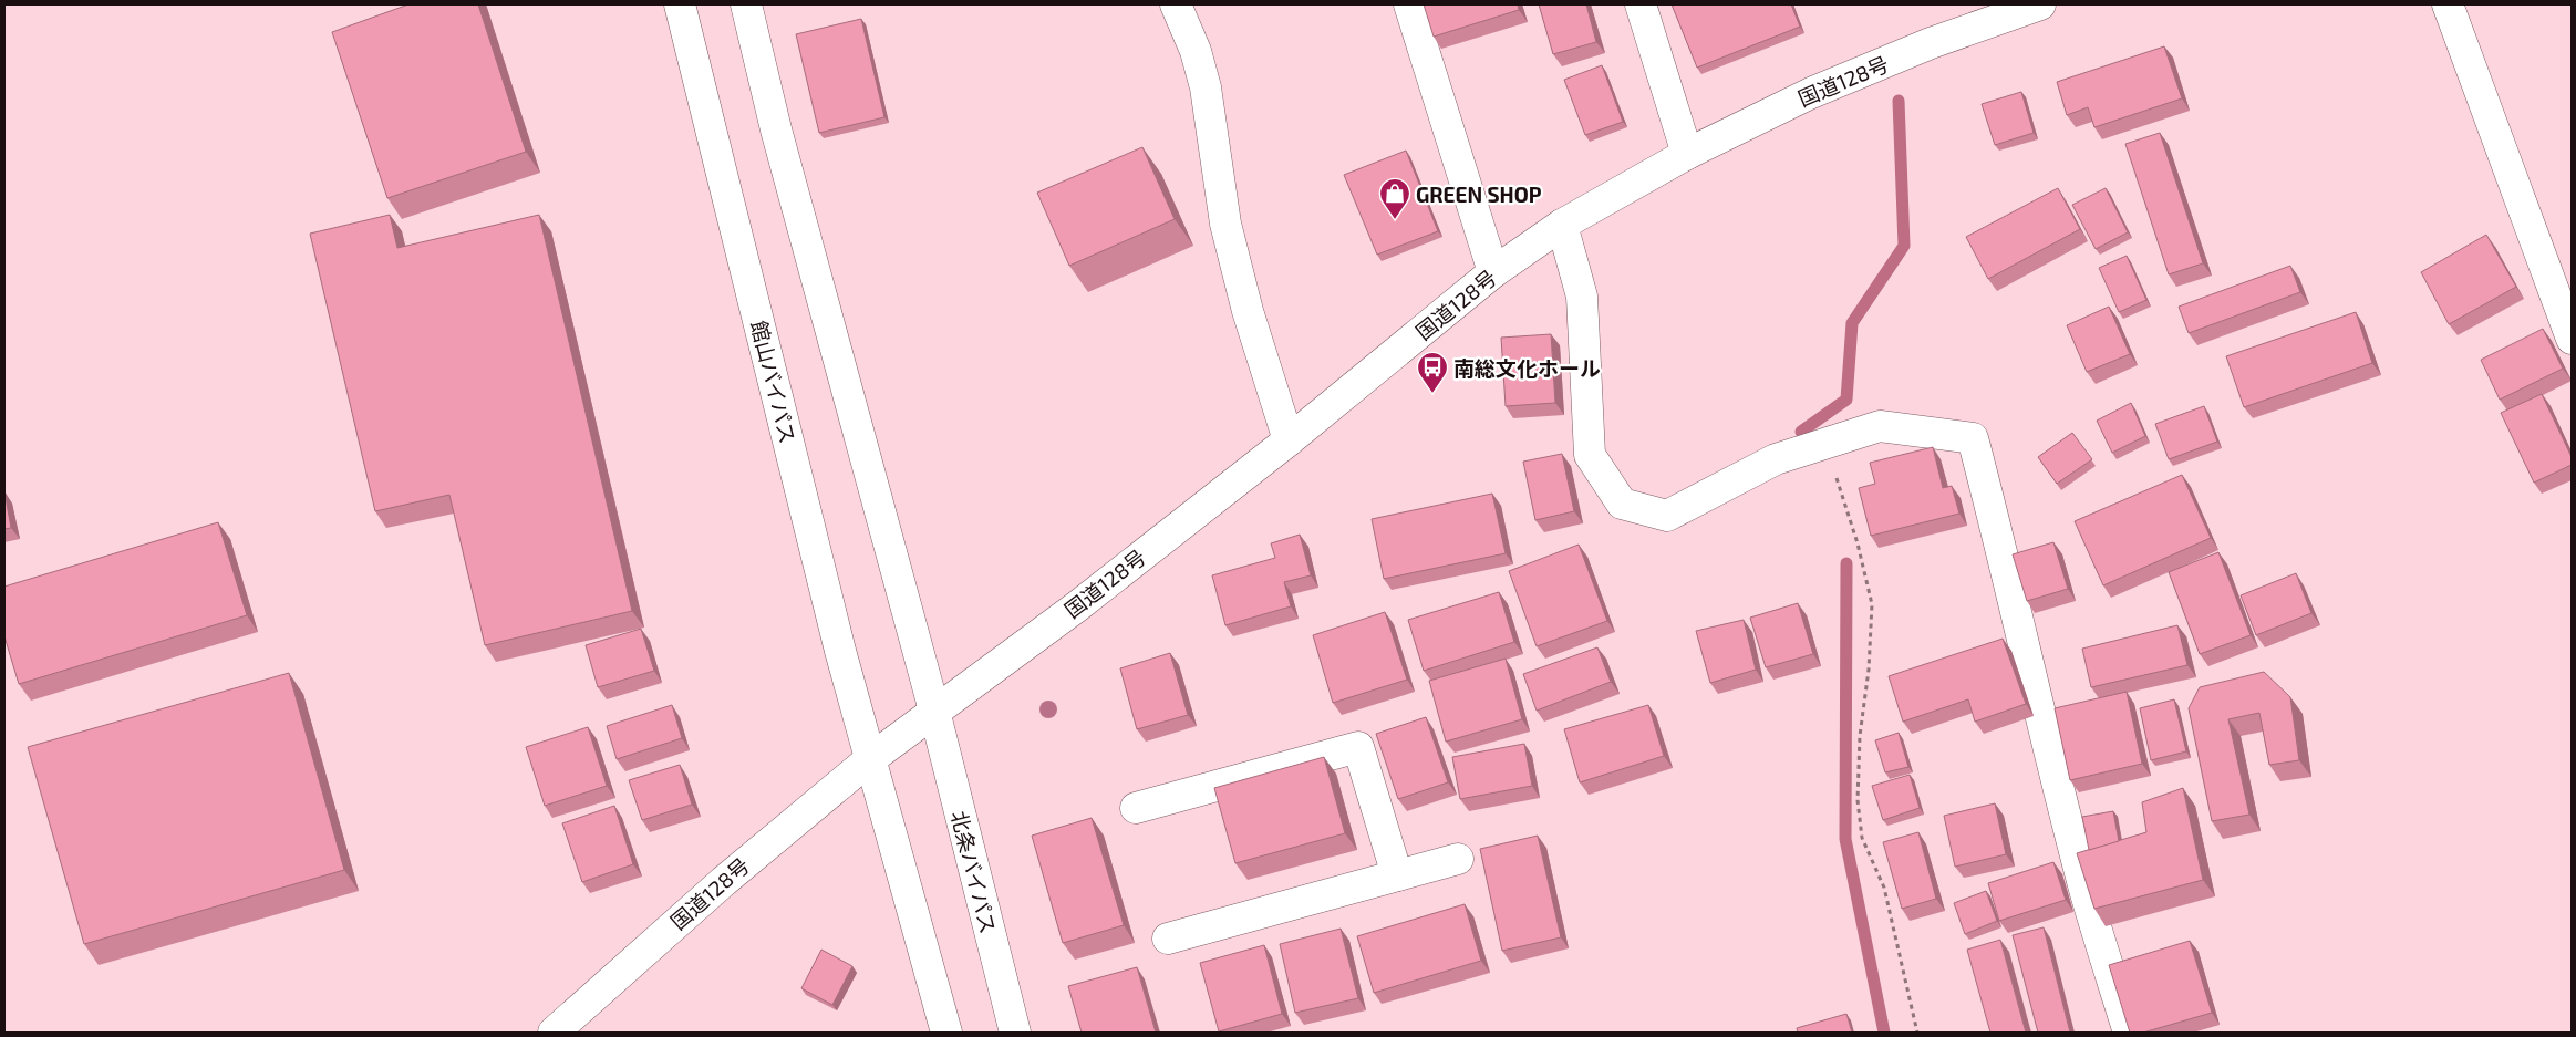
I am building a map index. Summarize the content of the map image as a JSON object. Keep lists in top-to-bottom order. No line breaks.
{"streets":{"main road":["国道128号","館山バイパス","北条バイパス"]},"crossings":[["国道128号","館山バイパス"],["国道128号","北条バイパス"]],"places":{"shop":["GREEN SHOP"],"bus stop":["南総文化ホール"]}}
